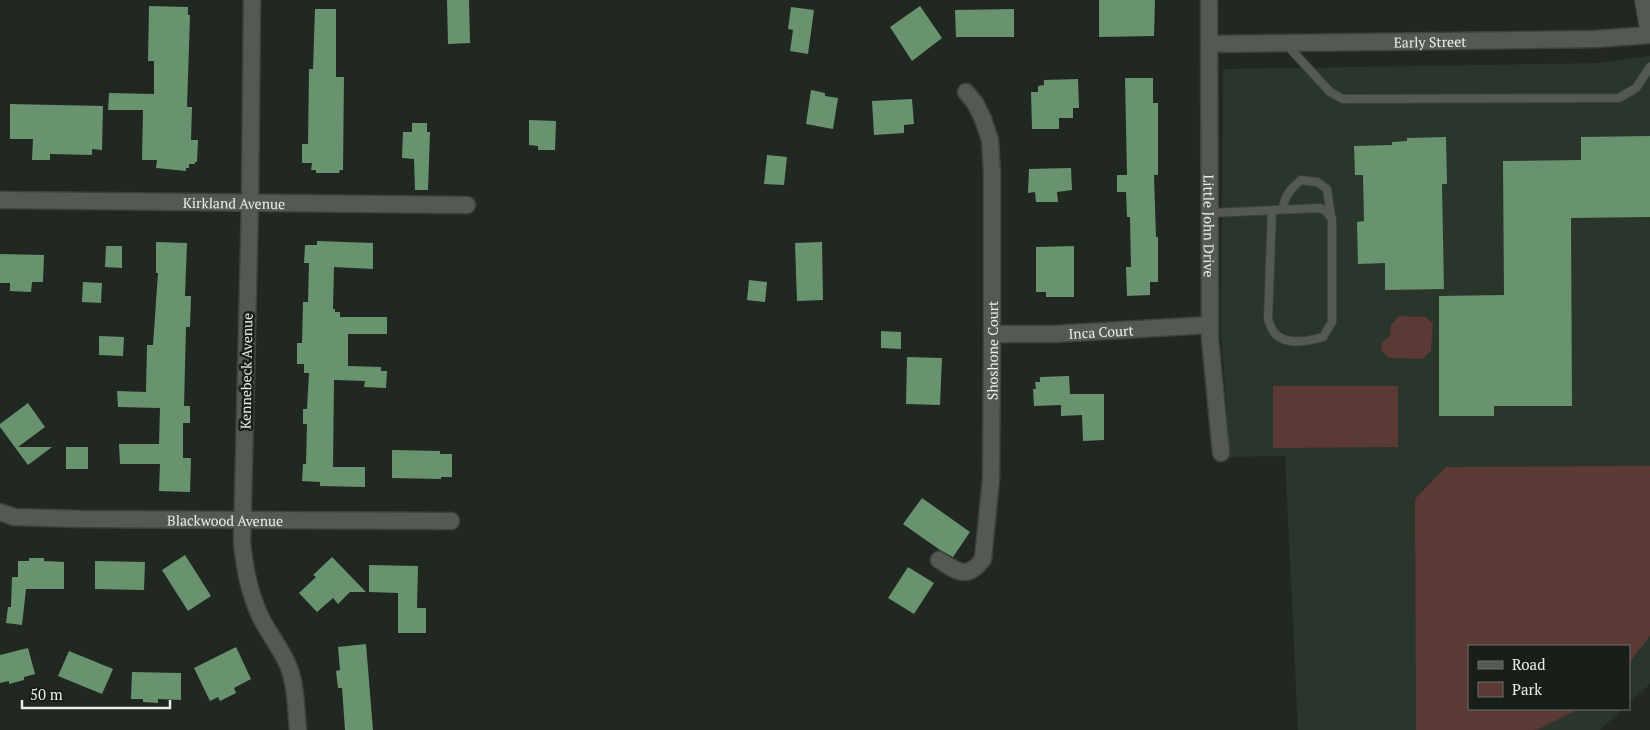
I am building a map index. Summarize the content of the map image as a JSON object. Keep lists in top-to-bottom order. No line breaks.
{"streets":{"street":["Early Street","Kirkland Avenue","Little John Drive","Inca Court","Shoshone Court","Kennebeck Avenue","Blackwood Avenue"]},"crossings":[["Early Street","Little John Drive"],["Kirkland Avenue","Kennebeck Avenue"],["Little John Drive","Inca Court"],["Inca Court","Shoshone Court"],["Kennebeck Avenue","Blackwood Avenue"]],"legend":["Road","Park"],"scale_bar":"50 m"}
